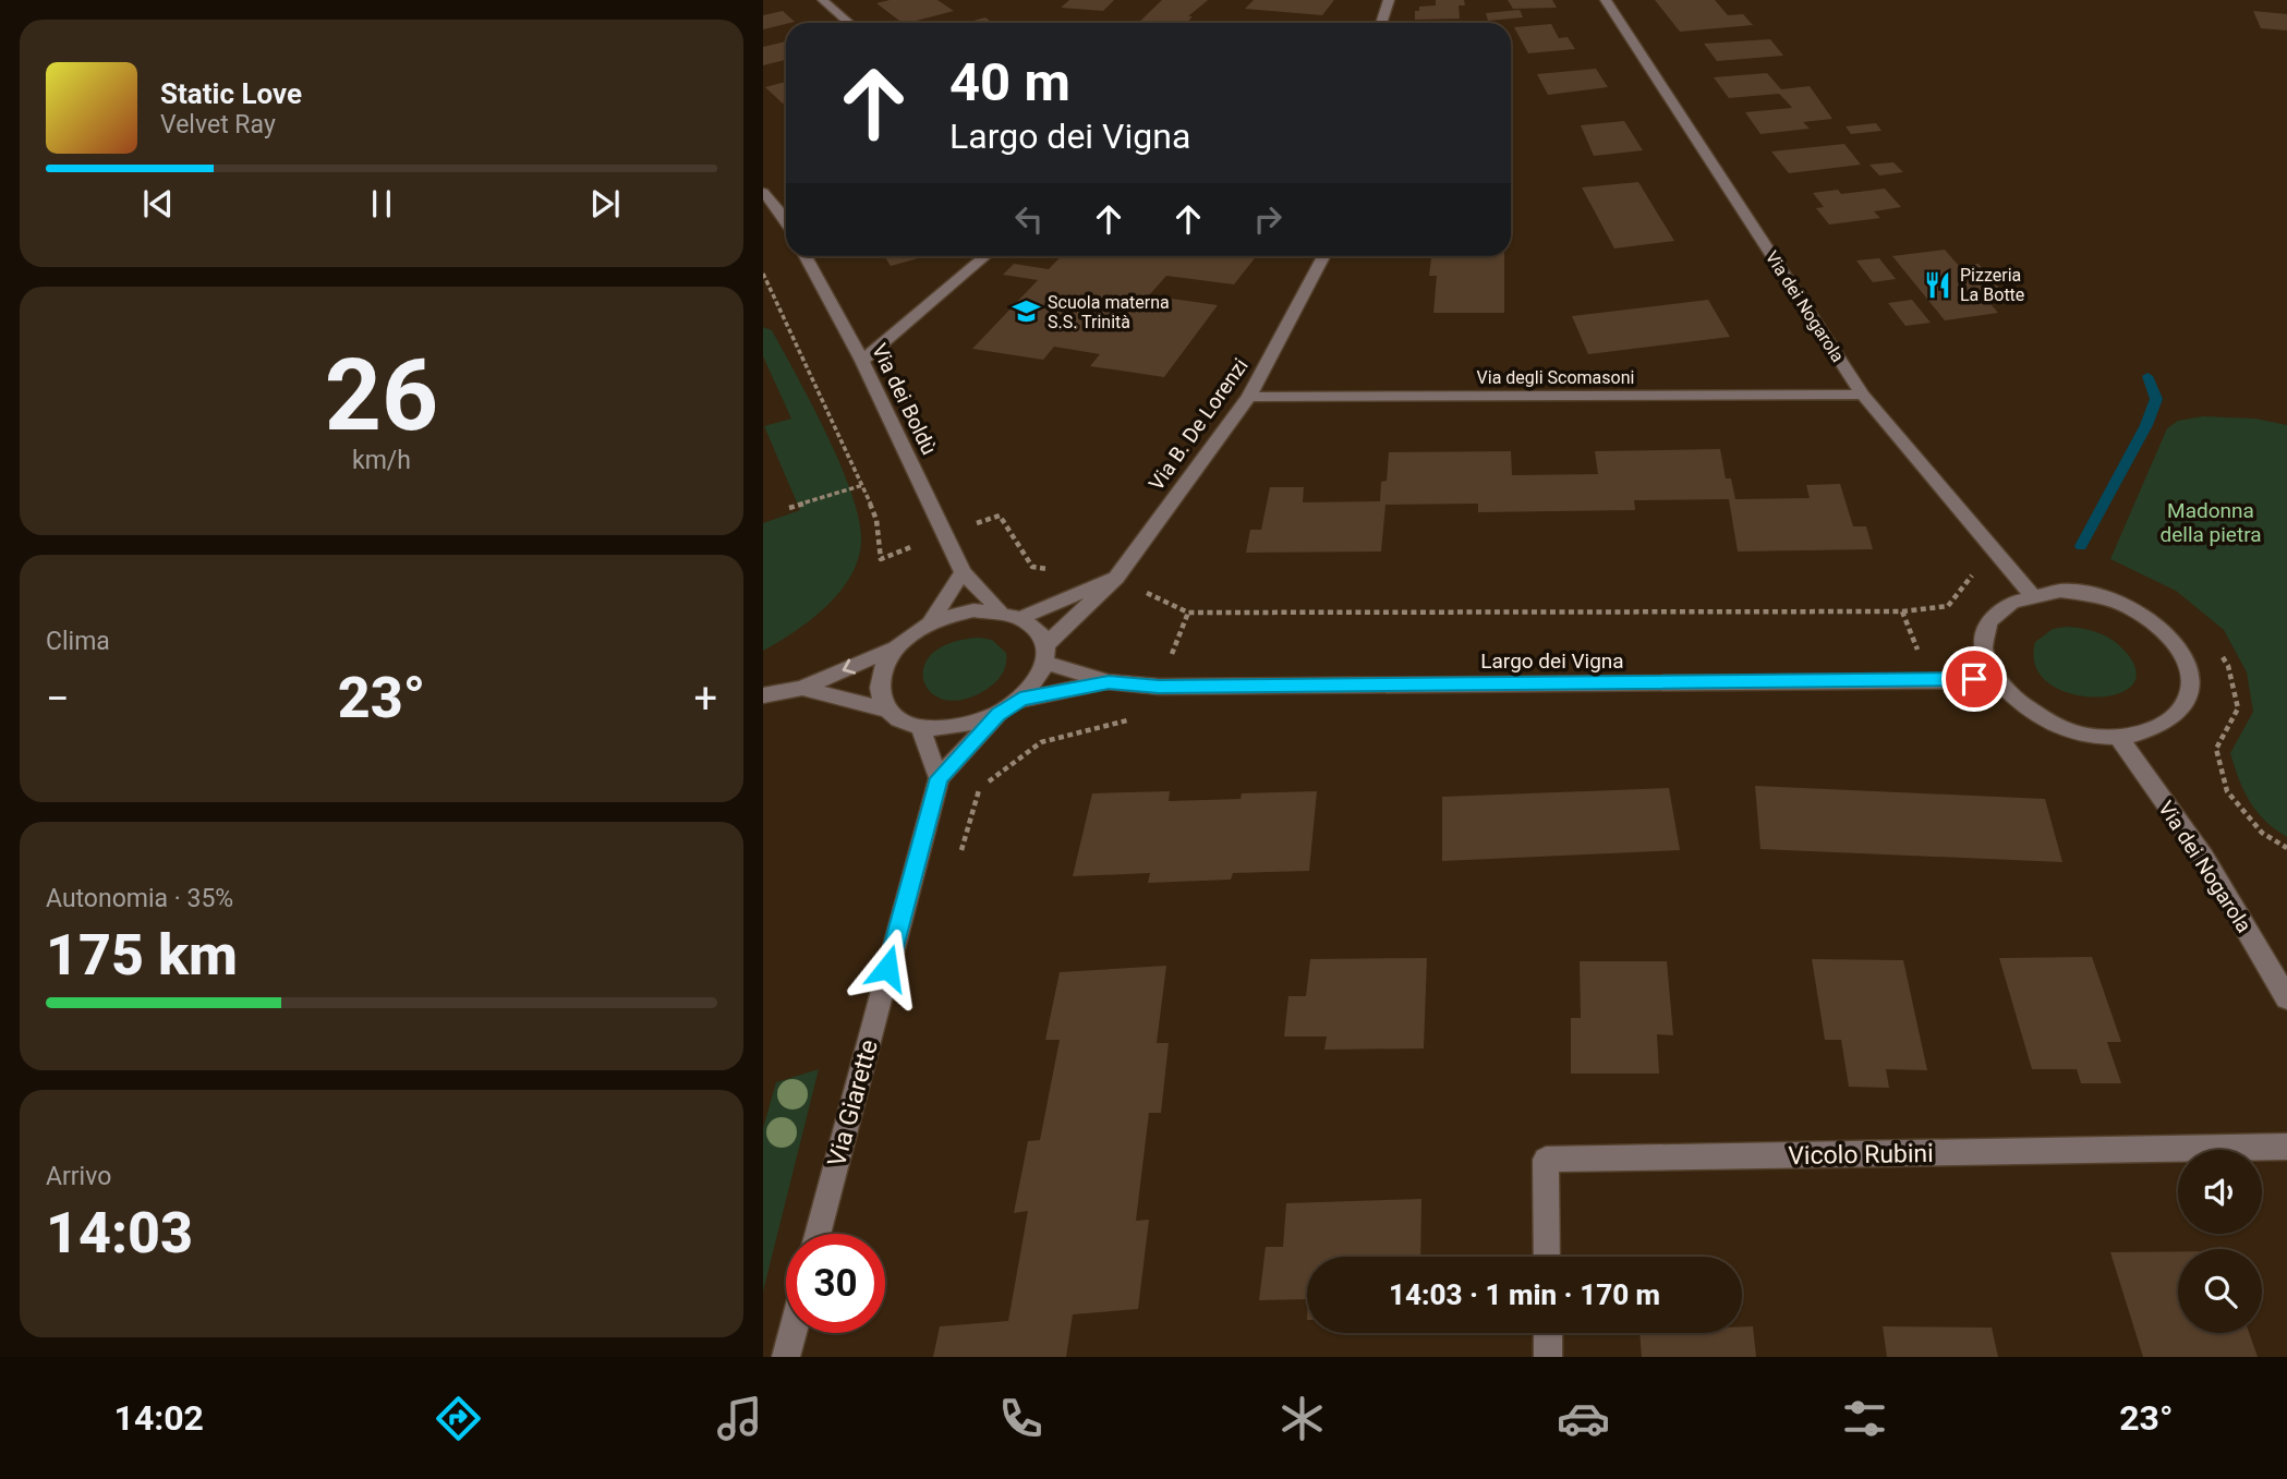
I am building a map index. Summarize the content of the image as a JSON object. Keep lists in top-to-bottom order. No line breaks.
{"streets":{"street":["Via dei Nogarola","Via degli Scomasoni","Via dei Boldù","Via B. De Lorenzi","Largo dei Vigna","Via Giarette","Vicolo Rubini"]},"crossings":[["Via dei Nogarola","Via degli Scomasoni"],["Via dei Nogarola","Largo dei Vigna"],["Via degli Scomasoni","Via B. De Lorenzi"],["Via dei Boldù","Via B. De Lorenzi"],["Via dei Boldù","Largo dei Vigna"],["Via dei Boldù","Via Giarette"],["Via B. De Lorenzi","Largo dei Vigna"],["Via B. De Lorenzi","Via Giarette"],["Largo dei Vigna","Via Giarette"]],"parks":["Madonna della pietra"],"places":{"restaurant":["Pizzeria La Botte"],"school or university":["Scuola materna S.S. Trinità"]},"page":{"turn":["40 m","Largo dei Vigna"],"song":["Static Love","Velvet Ray"],"tile":[["26","km/h"],"Clima",["Autonomia · 35%","175 km"],["Arrivo","14:03"]],"heat":["−","23°","+"],"limit":"30","trip":"14:03 · 1 min · 170 m","tabs":["14:02","23°"]}}
